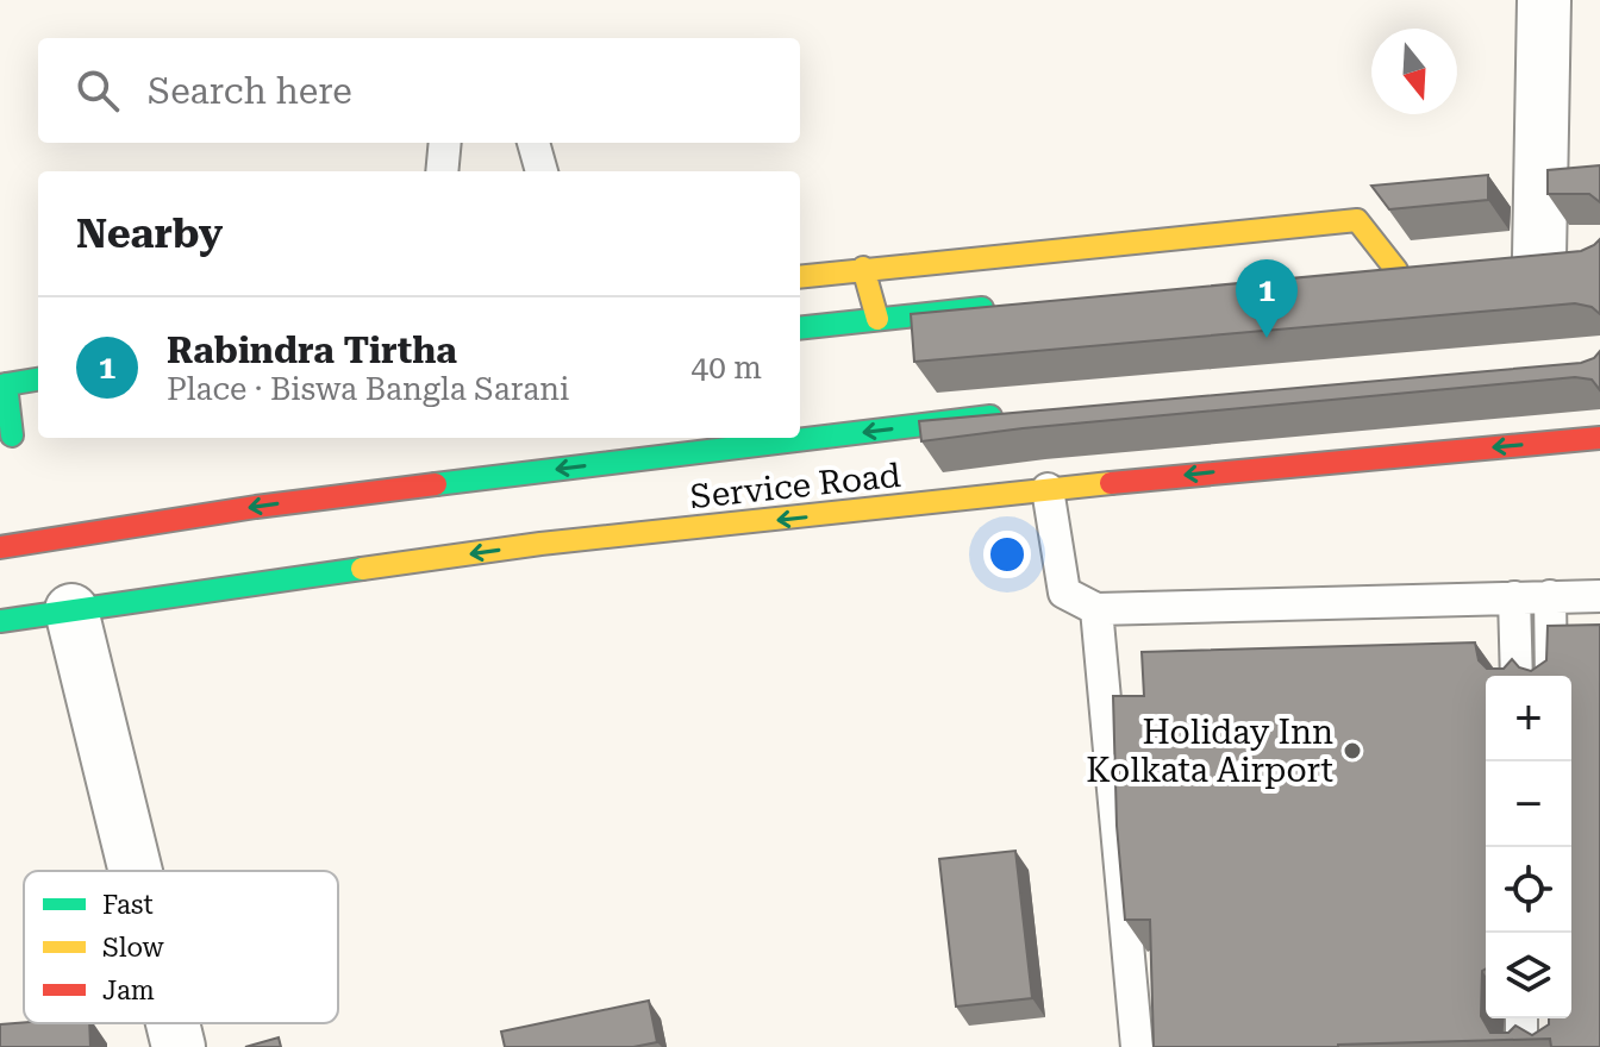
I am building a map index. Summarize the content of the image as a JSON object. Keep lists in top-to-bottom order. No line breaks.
{"streets":{"street":["Service Road"]},"places":["Holiday Inn Kolkata Airport"],"legend":["Fast","Slow","Jam"],"north":"bottom","page":{"search":"Search here","heading":"Nearby","pins":"1","list":[{"mark":"1","name":"Rabindra Tirtha","note":"Place · Biswa Bangla Sarani","value":"40 m"}],"map_buttons":["+","−"]}}
